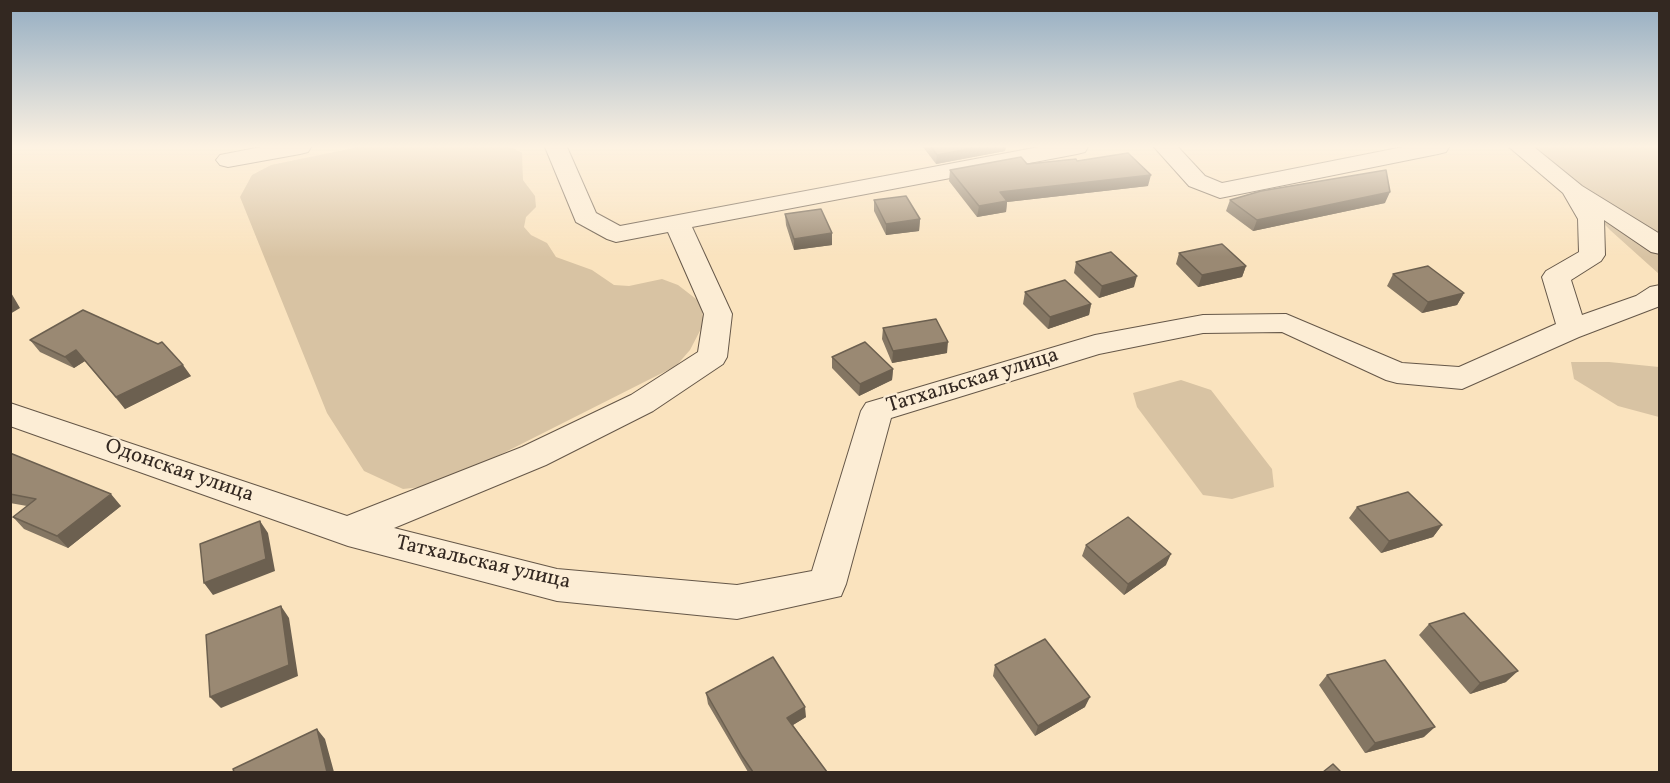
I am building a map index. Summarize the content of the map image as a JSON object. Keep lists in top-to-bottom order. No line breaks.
{"streets":{"street":["Татхальская улица","Одонская улица"]},"crossings":[["Татхальская улица","Одонская улица"]]}
